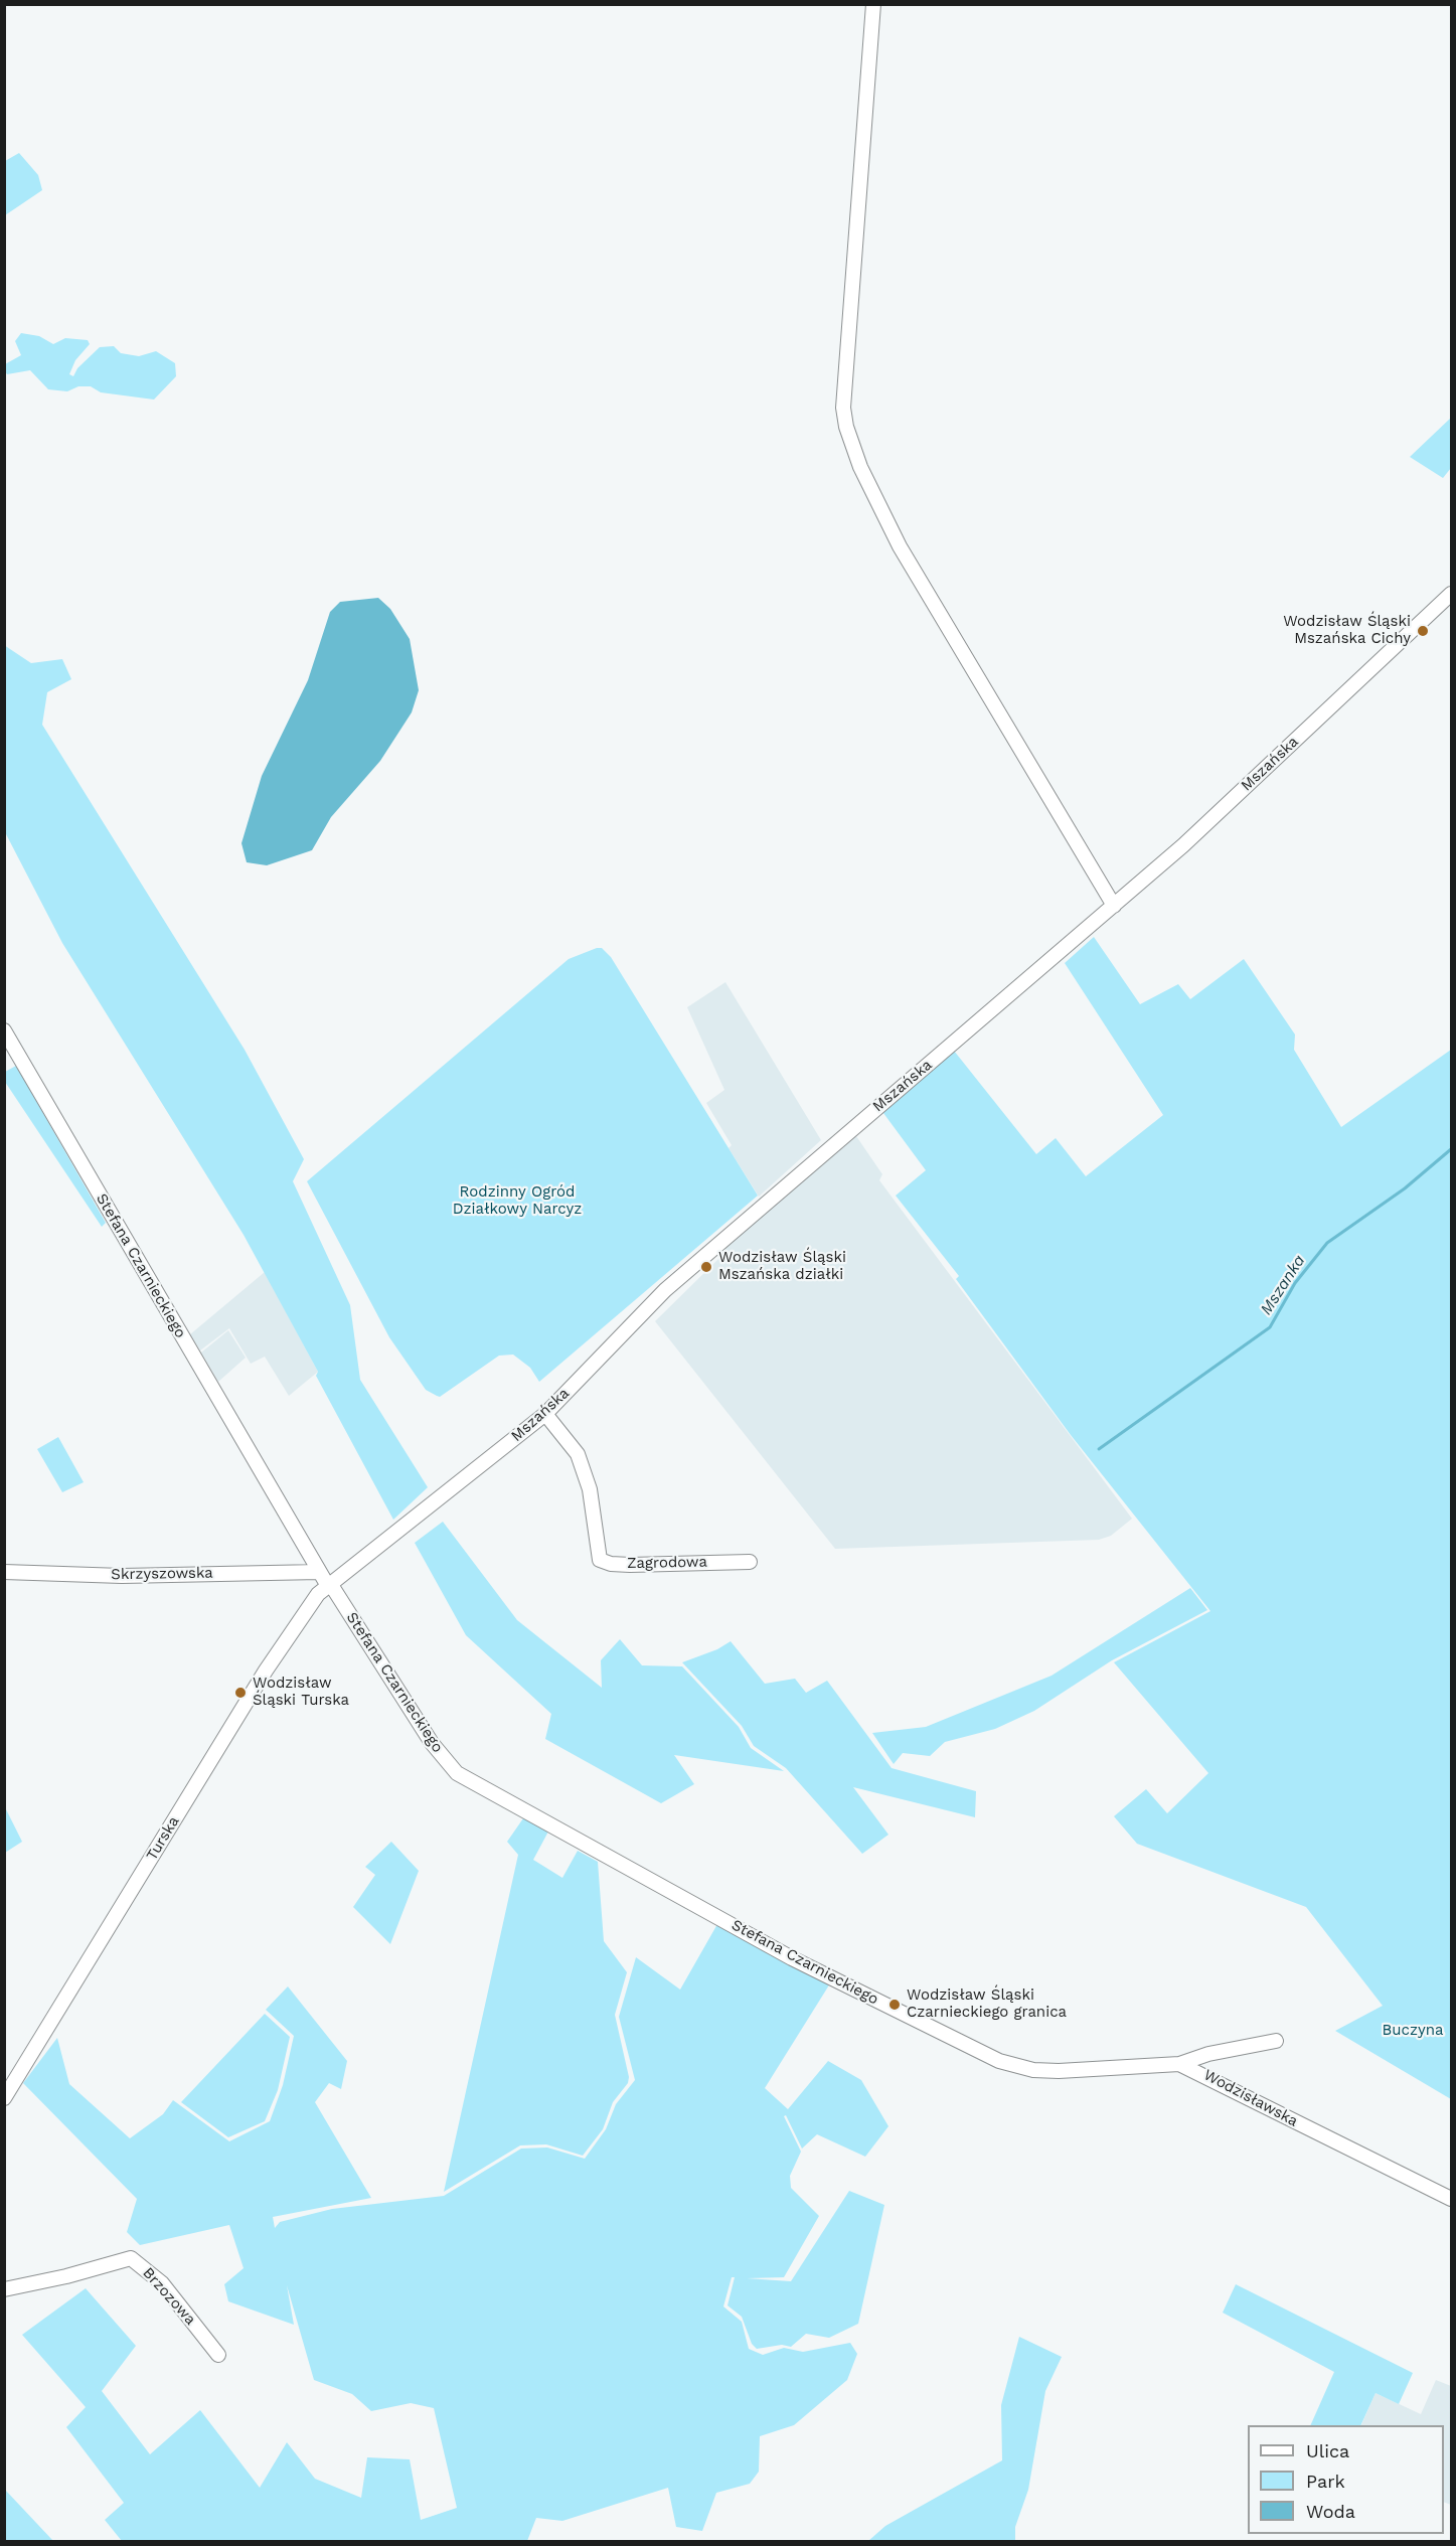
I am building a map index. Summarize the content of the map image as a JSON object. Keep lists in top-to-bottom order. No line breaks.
{"streets":{"street":["Mszańska","Stefana Czarnieckiego","Zagrodowa","Skrzyszowska","Turska","Wodzisławska","Brzozowa"]},"crossings":[["Mszańska","Stefana Czarnieckiego"],["Mszańska","Zagrodowa"],["Mszańska","Turska"],["Stefana Czarnieckiego","Skrzyszowska"],["Stefana Czarnieckiego","Turska"],["Stefana Czarnieckiego","Wodzisławska"]],"water":["Mszanka"],"parks":["Rodzinny Ogród Działkowy Narcyz","Buczyna"],"places":["Wodzisław Śląski Mszańska Cichy","Wodzisław Śląski Mszańska działki","Wodzisław Śląski Turska","Wodzisław Śląski Czarnieckiego granica"],"legend":["Ulica","Park","Woda"]}
